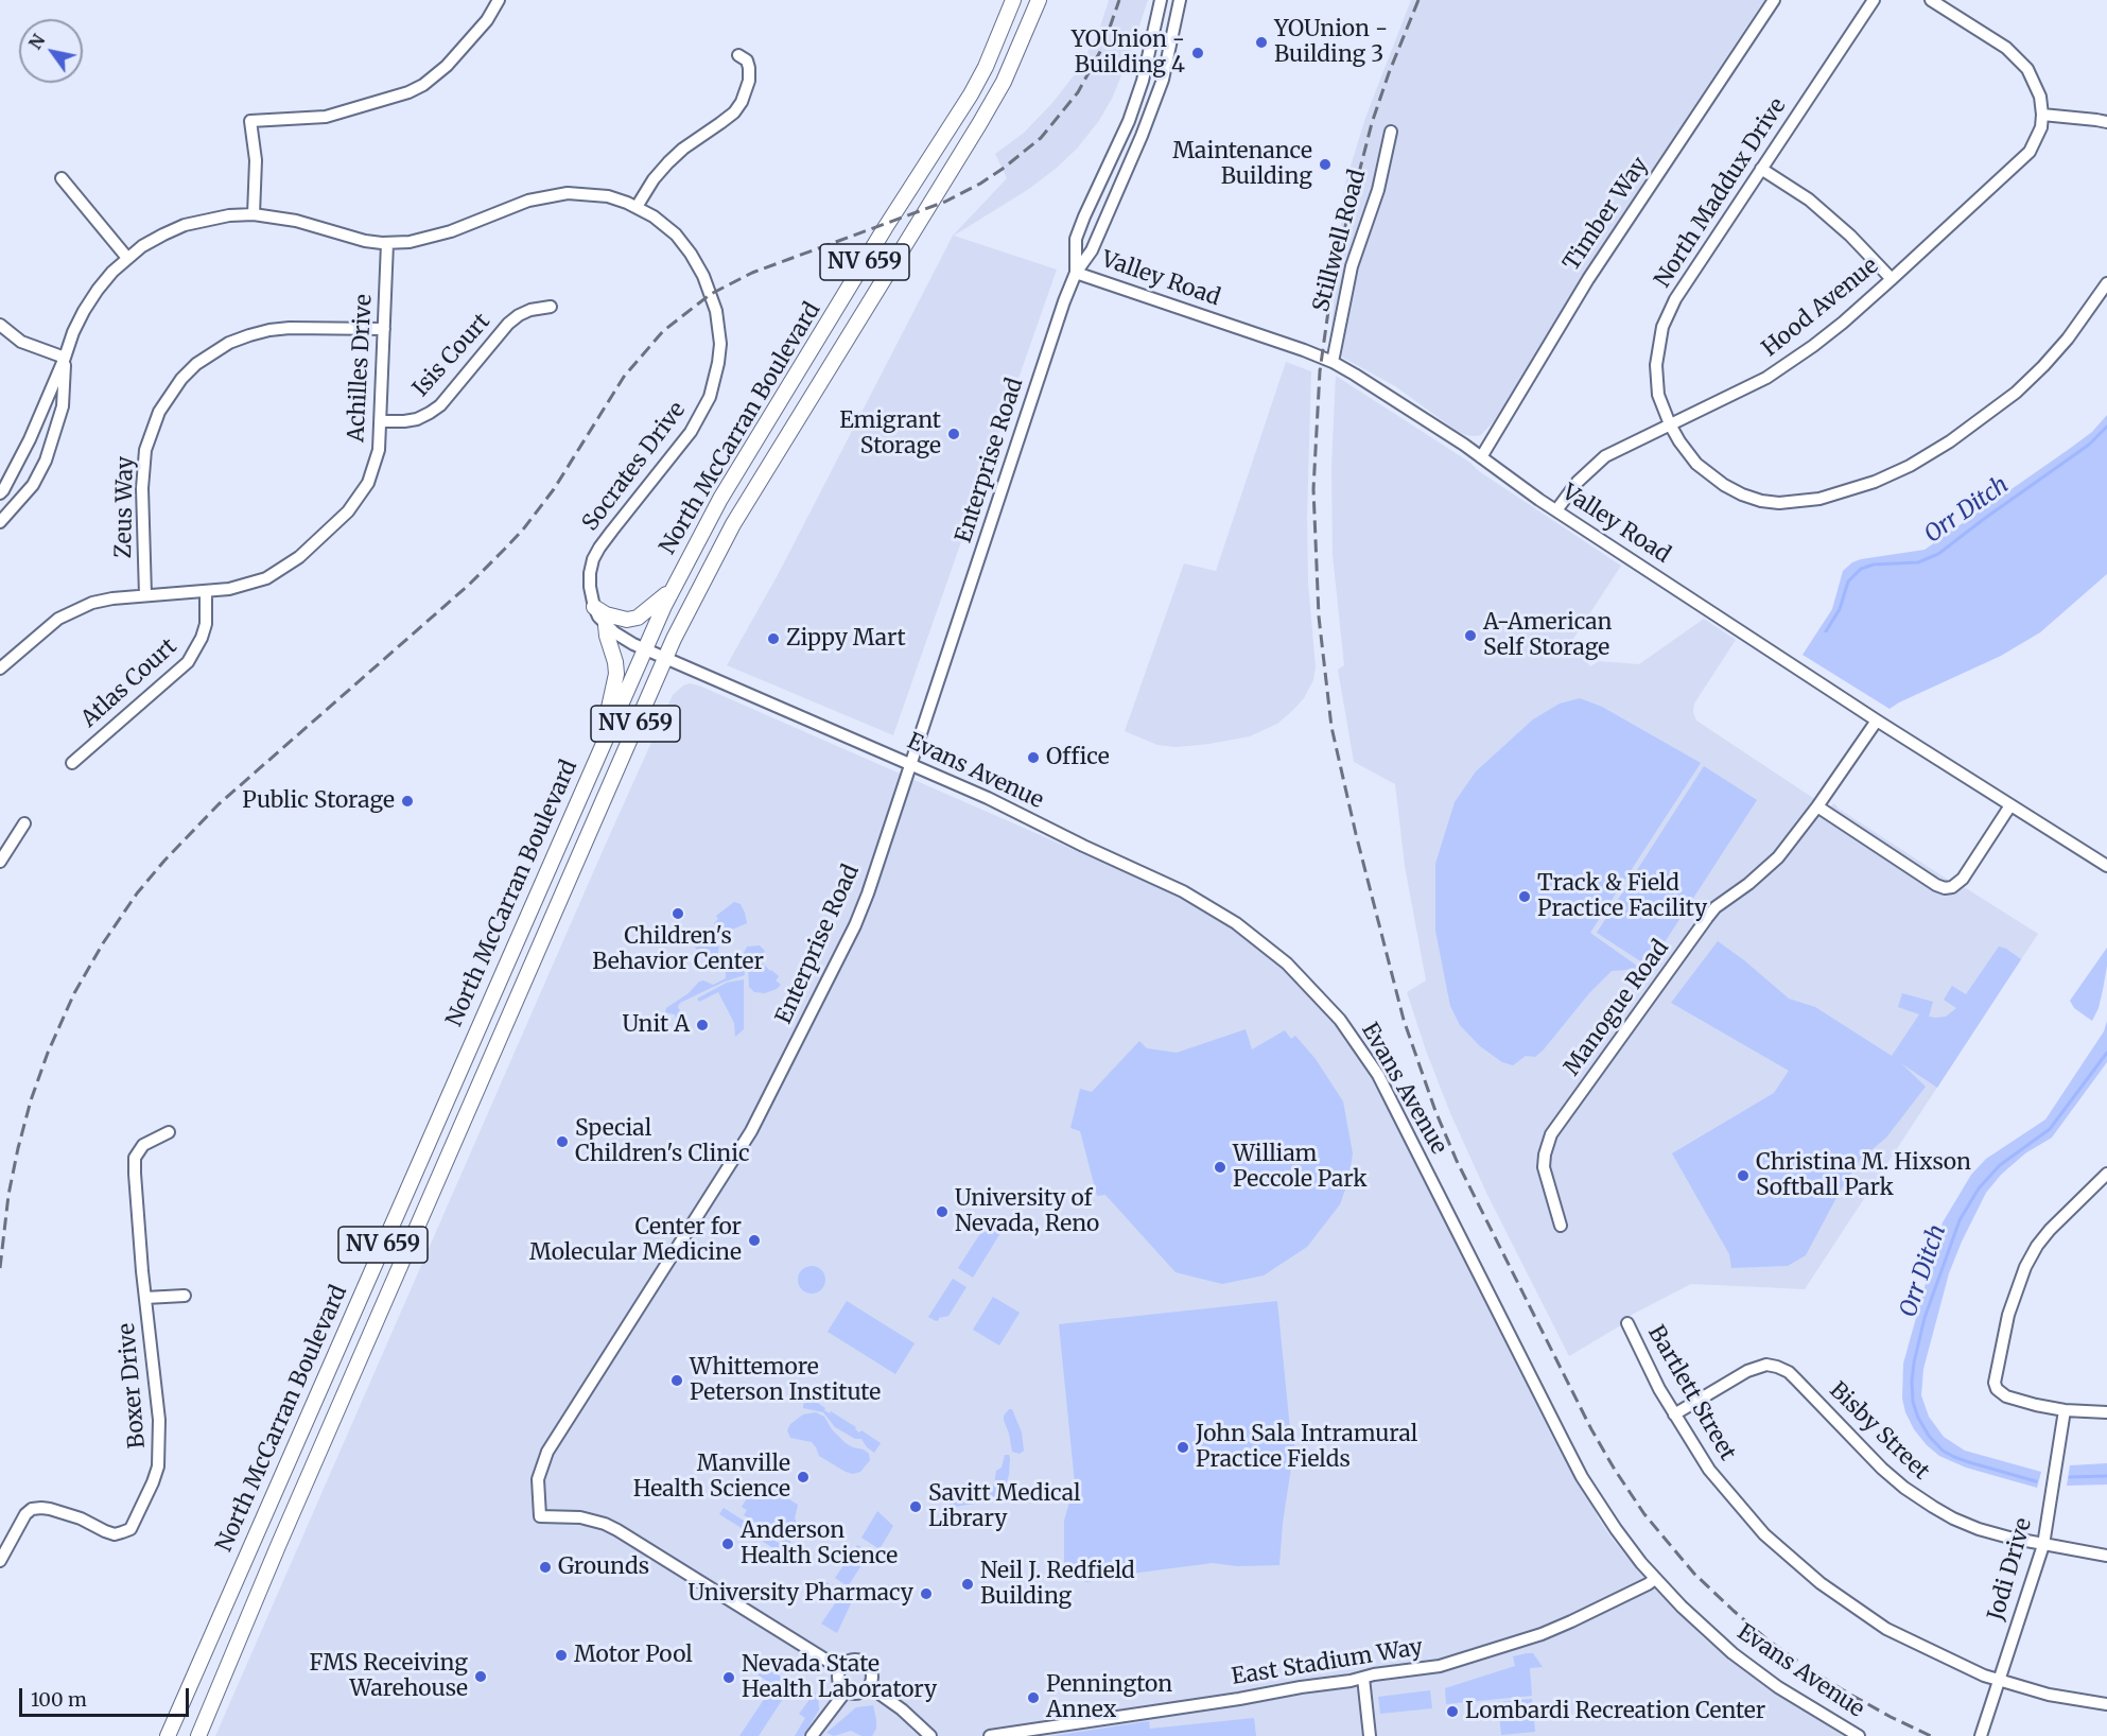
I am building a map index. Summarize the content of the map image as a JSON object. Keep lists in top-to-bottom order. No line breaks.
{"streets":{"main road":["NV 659","North McCarran Boulevard"],"street":["North Maddux Drive","Timber Way","Stillwell Road","Valley Road","Hood Avenue","Isis Court","Achilles Drive","Enterprise Road","Socrates Drive","Zeus Way","Atlas Court","Evans Avenue","Manogue Road","Boxer Drive","Bartlett Street","Bisby Street","Jodi Drive","East Stadium Way"]},"crossings":[["North Maddux Drive","Hood Avenue"],["Timber Way","Valley Road"],["Stillwell Road","Valley Road"],["Valley Road","Hood Avenue"],["Valley Road","Enterprise Road"],["Valley Road","Manogue Road"],["Isis Court","Achilles Drive"],["Achilles Drive","Socrates Drive"],["Achilles Drive","Zeus Way"],["Achilles Drive","Atlas Court"],["North McCarran Boulevard","Socrates Drive"],["North McCarran Boulevard","Evans Avenue"],["Enterprise Road","Evans Avenue"],["Socrates Drive","Evans Avenue"],["Evans Avenue","East Stadium Way"],["Bartlett Street","Bisby Street"],["Bartlett Street","Jodi Drive"],["Bisby Street","Jodi Drive"]],"water":["Orr Ditch"],"places":["YOUnion - Building 3","YOUnion - Building 4","Maintenance Building","Emigrant Storage","A-American Self Storage","Zippy Mart","Office","Public Storage","Track & Field Practice Facility","Children's Behavior Center","Unit A","Special Children's Clinic","William Peccole Park","Christina M. Hixson Softball Park","University of Nevada, Reno","Center for Molecular Medicine","Whittemore Peterson Institute","John Sala Intramural Practice Fields","Manville Health Science","Savitt Medical Library","Anderson Health Science","Grounds","Neil J. Redfield Building","University Pharmacy","Motor Pool","FMS Receiving Warehouse","Nevada State Health Laboratory","Pennington Annex","Lombardi Recreation Center"],"scale_bar":"100 m","north":"top left"}
